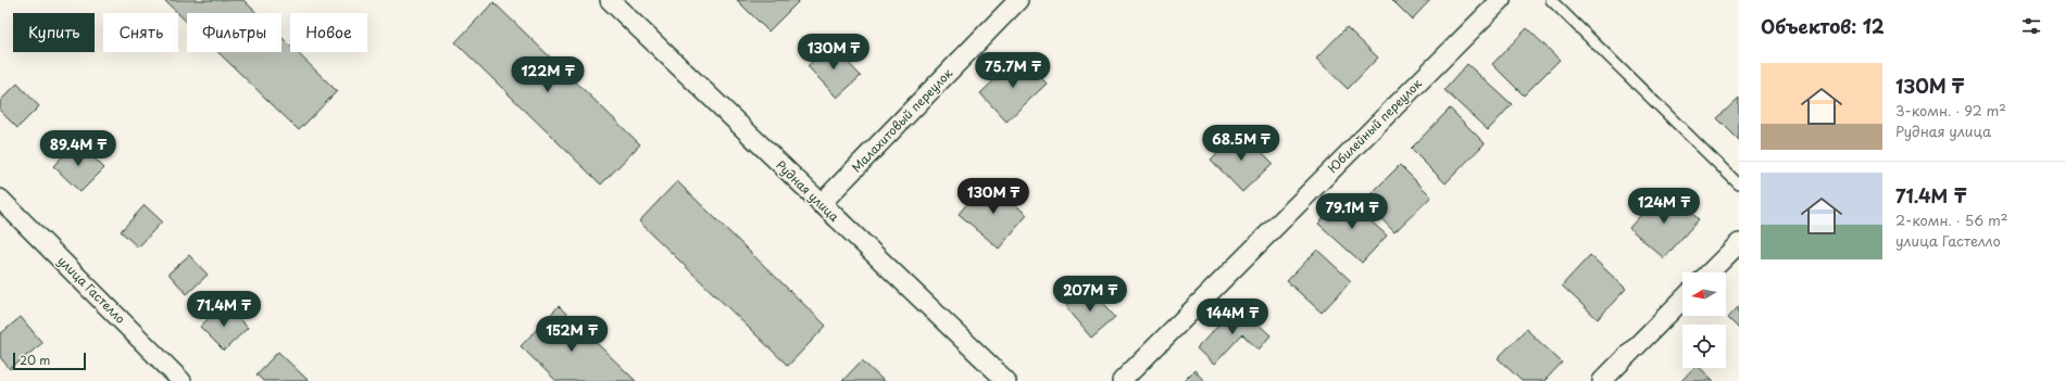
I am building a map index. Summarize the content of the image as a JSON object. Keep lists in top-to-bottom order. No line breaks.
{"streets":{"street":["Малахитовый переулок","Юбилейный переулок","Рудная улица","улица Гастелло"]},"crossings":[["Малахитовый переулок","Рудная улица"]],"scale_bar":"20 m","north":"left","page":{"heading":"Объектов: 12","chip":["Купить","Снять","Фильтры","Новое"],"price":["130M ₸","75.7M ₸","122M ₸","68.5M ₸","89.4M ₸","130M ₸","124M ₸","79.1M ₸","207M ₸","71.4M ₸","144M ₸","152M ₸"],"list":[{"name":"130M ₸","note":"3-комн. · 92 m² · Рудная улица"},{"name":"71.4M ₸","note":"2-комн. · 56 m² · улица Гастелло"}],"scale":"20 m"}}
